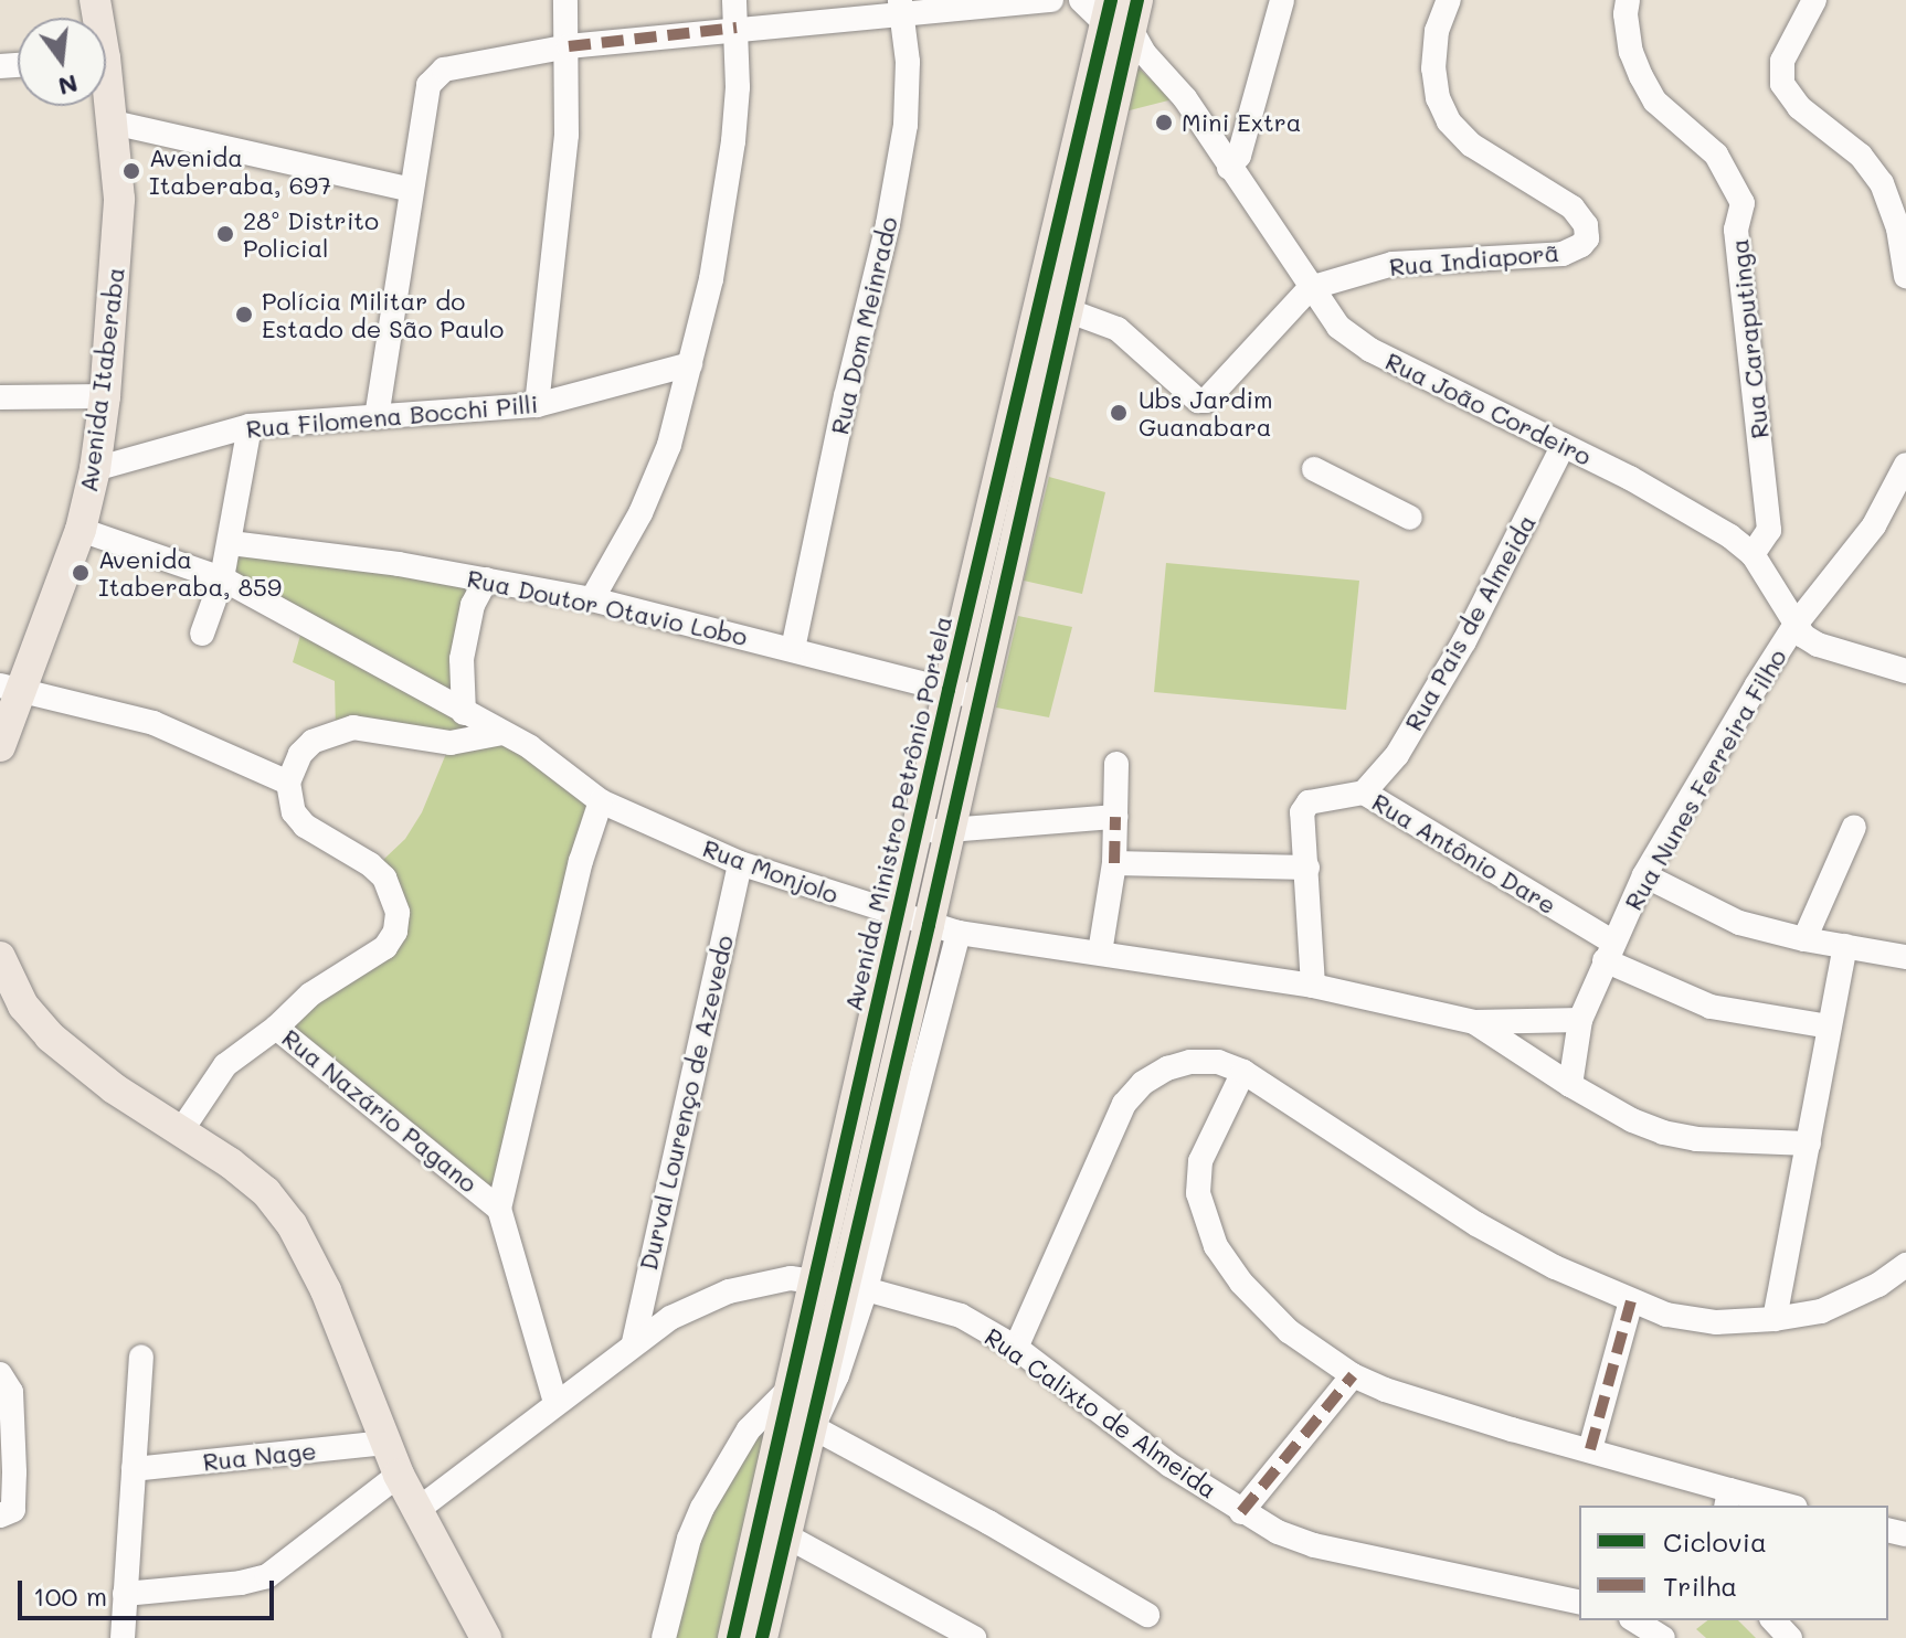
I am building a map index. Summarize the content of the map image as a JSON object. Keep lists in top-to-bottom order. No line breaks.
{"streets":{"main road":["Avenida Itaberaba","Avenida Ministro Petrônio Portela"],"street":["Rua Indiaporã","Rua Dom Meinrado","Rua Caraputinga","Rua João Cordeiro","Rua Filomena Bocchi Pilli","Rua Doutor Otavio Lobo","Rua Pais de Almeida","Rua Nunes Ferreira Filho","Rua Antônio Dare","Rua Monjolo","Durval Lourenço de Azevedo","Rua Nazário Pagano","Rua Calixto de Almeida","Rua Nage"]},"crossings":[["Rua Indiaporã","Rua João Cordeiro"],["Rua Dom Meinrado","Rua Doutor Otavio Lobo"],["Rua Caraputinga","Rua João Cordeiro"],["Avenida Itaberaba","Rua Filomena Bocchi Pilli"],["Avenida Itaberaba","Rua Monjolo"],["Rua João Cordeiro","Rua Pais de Almeida"],["Rua João Cordeiro","Rua Nunes Ferreira Filho"],["Rua João Cordeiro","Avenida Ministro Petrônio Portela"],["Rua Doutor Otavio Lobo","Avenida Ministro Petrônio Portela"],["Rua Pais de Almeida","Rua Antônio Dare"],["Rua Nunes Ferreira Filho","Rua Antônio Dare"],["Rua Nunes Ferreira Filho","Rua Monjolo"],["Avenida Ministro Petrônio Portela","Rua Monjolo"],["Avenida Ministro Petrônio Portela","Rua Calixto de Almeida"],["Rua Monjolo","Durval Lourenço de Azevedo"],["Durval Lourenço de Azevedo","Rua Calixto de Almeida"],["Rua Nazário Pagano","Rua Calixto de Almeida"]],"places":["Mini Extra","Avenida Itaberaba, 697","28º Distrito Policial","Polícia Militar do Estado de São Paulo","Ubs Jardim Guanabara","Avenida Itaberaba, 859"],"legend":["Ciclovia","Trilha"],"scale_bar":"100 m","north":"bottom"}
